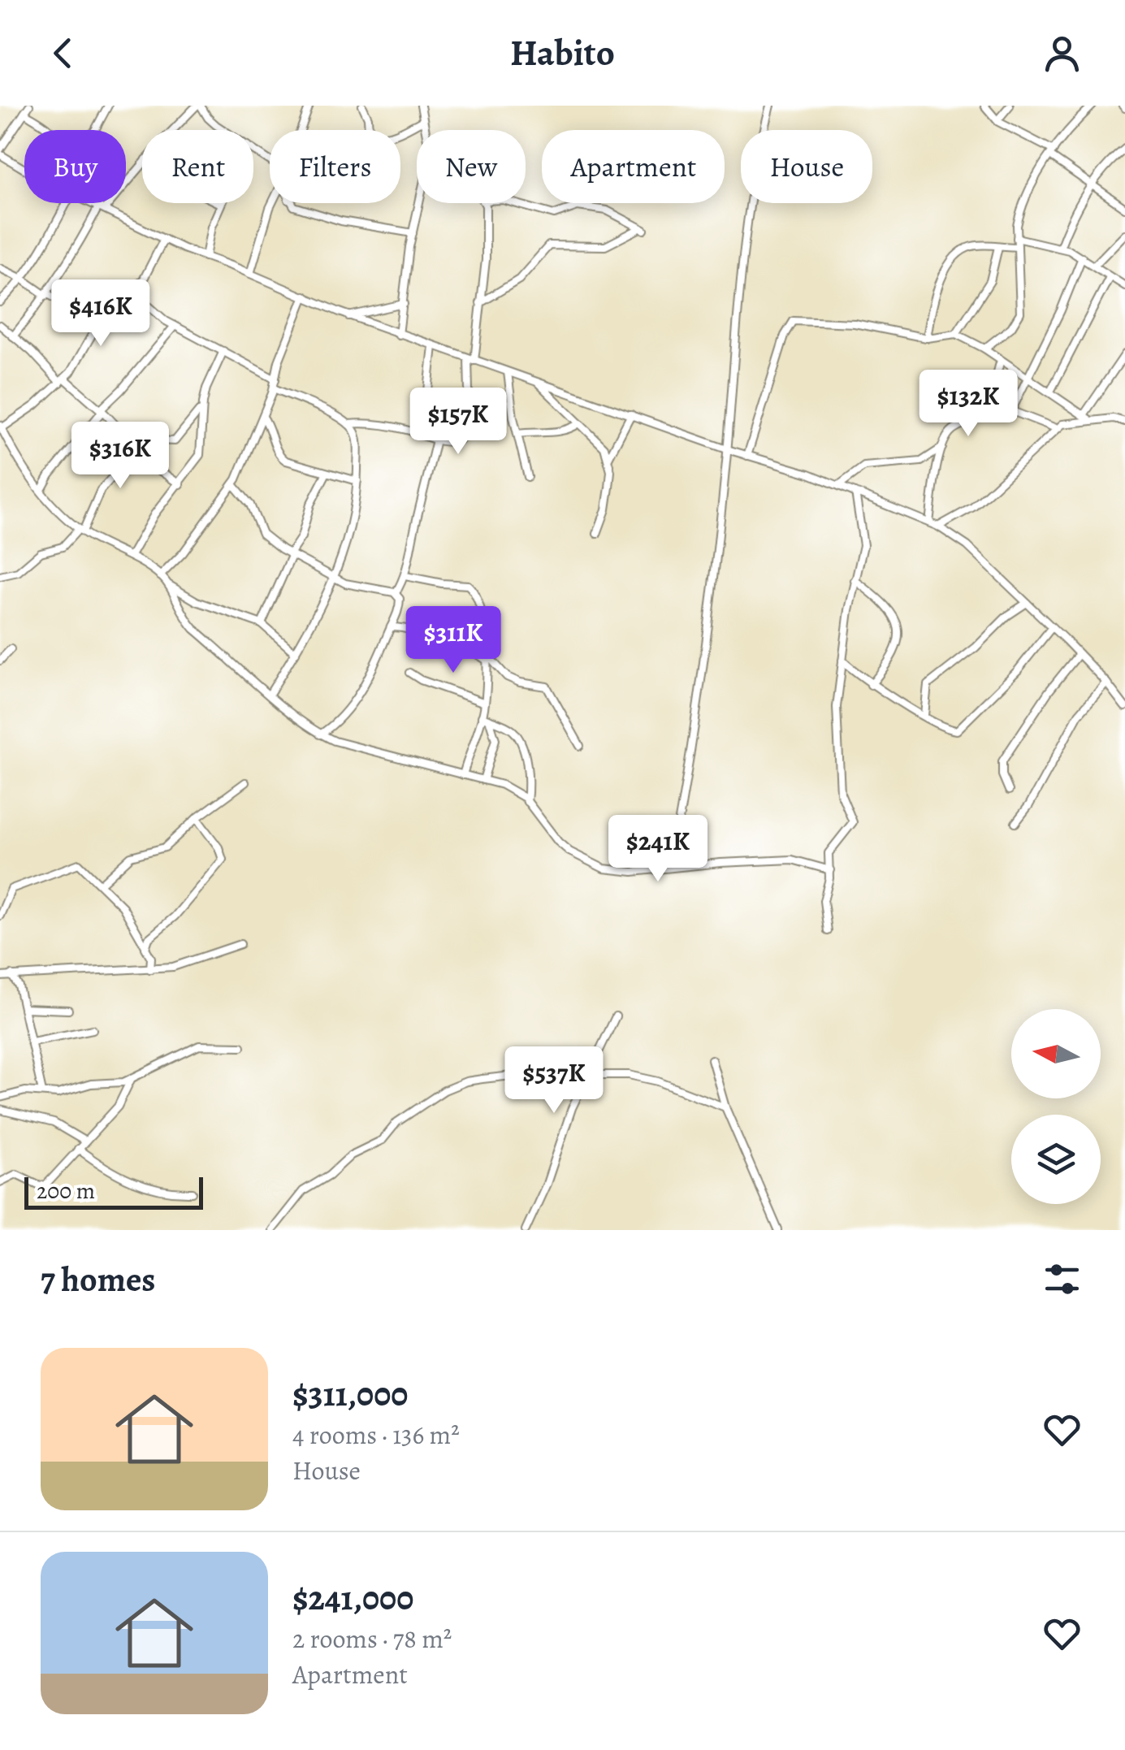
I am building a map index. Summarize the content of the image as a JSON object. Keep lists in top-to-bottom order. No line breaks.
{"scale_bar":"200 m","north":"left","page":{"header":"Habito","chip":["Buy","Rent","Filters","New","Apartment","House"],"price":["$416K","$132K","$157K","$316K","$311K","$241K","$537K"],"scale":"200 m","heading":"7 homes","list":[{"name":"$311,000","note":"4 rooms · 136 m² · House"},{"name":"$241,000","note":"2 rooms · 78 m² · Apartment"}]}}
